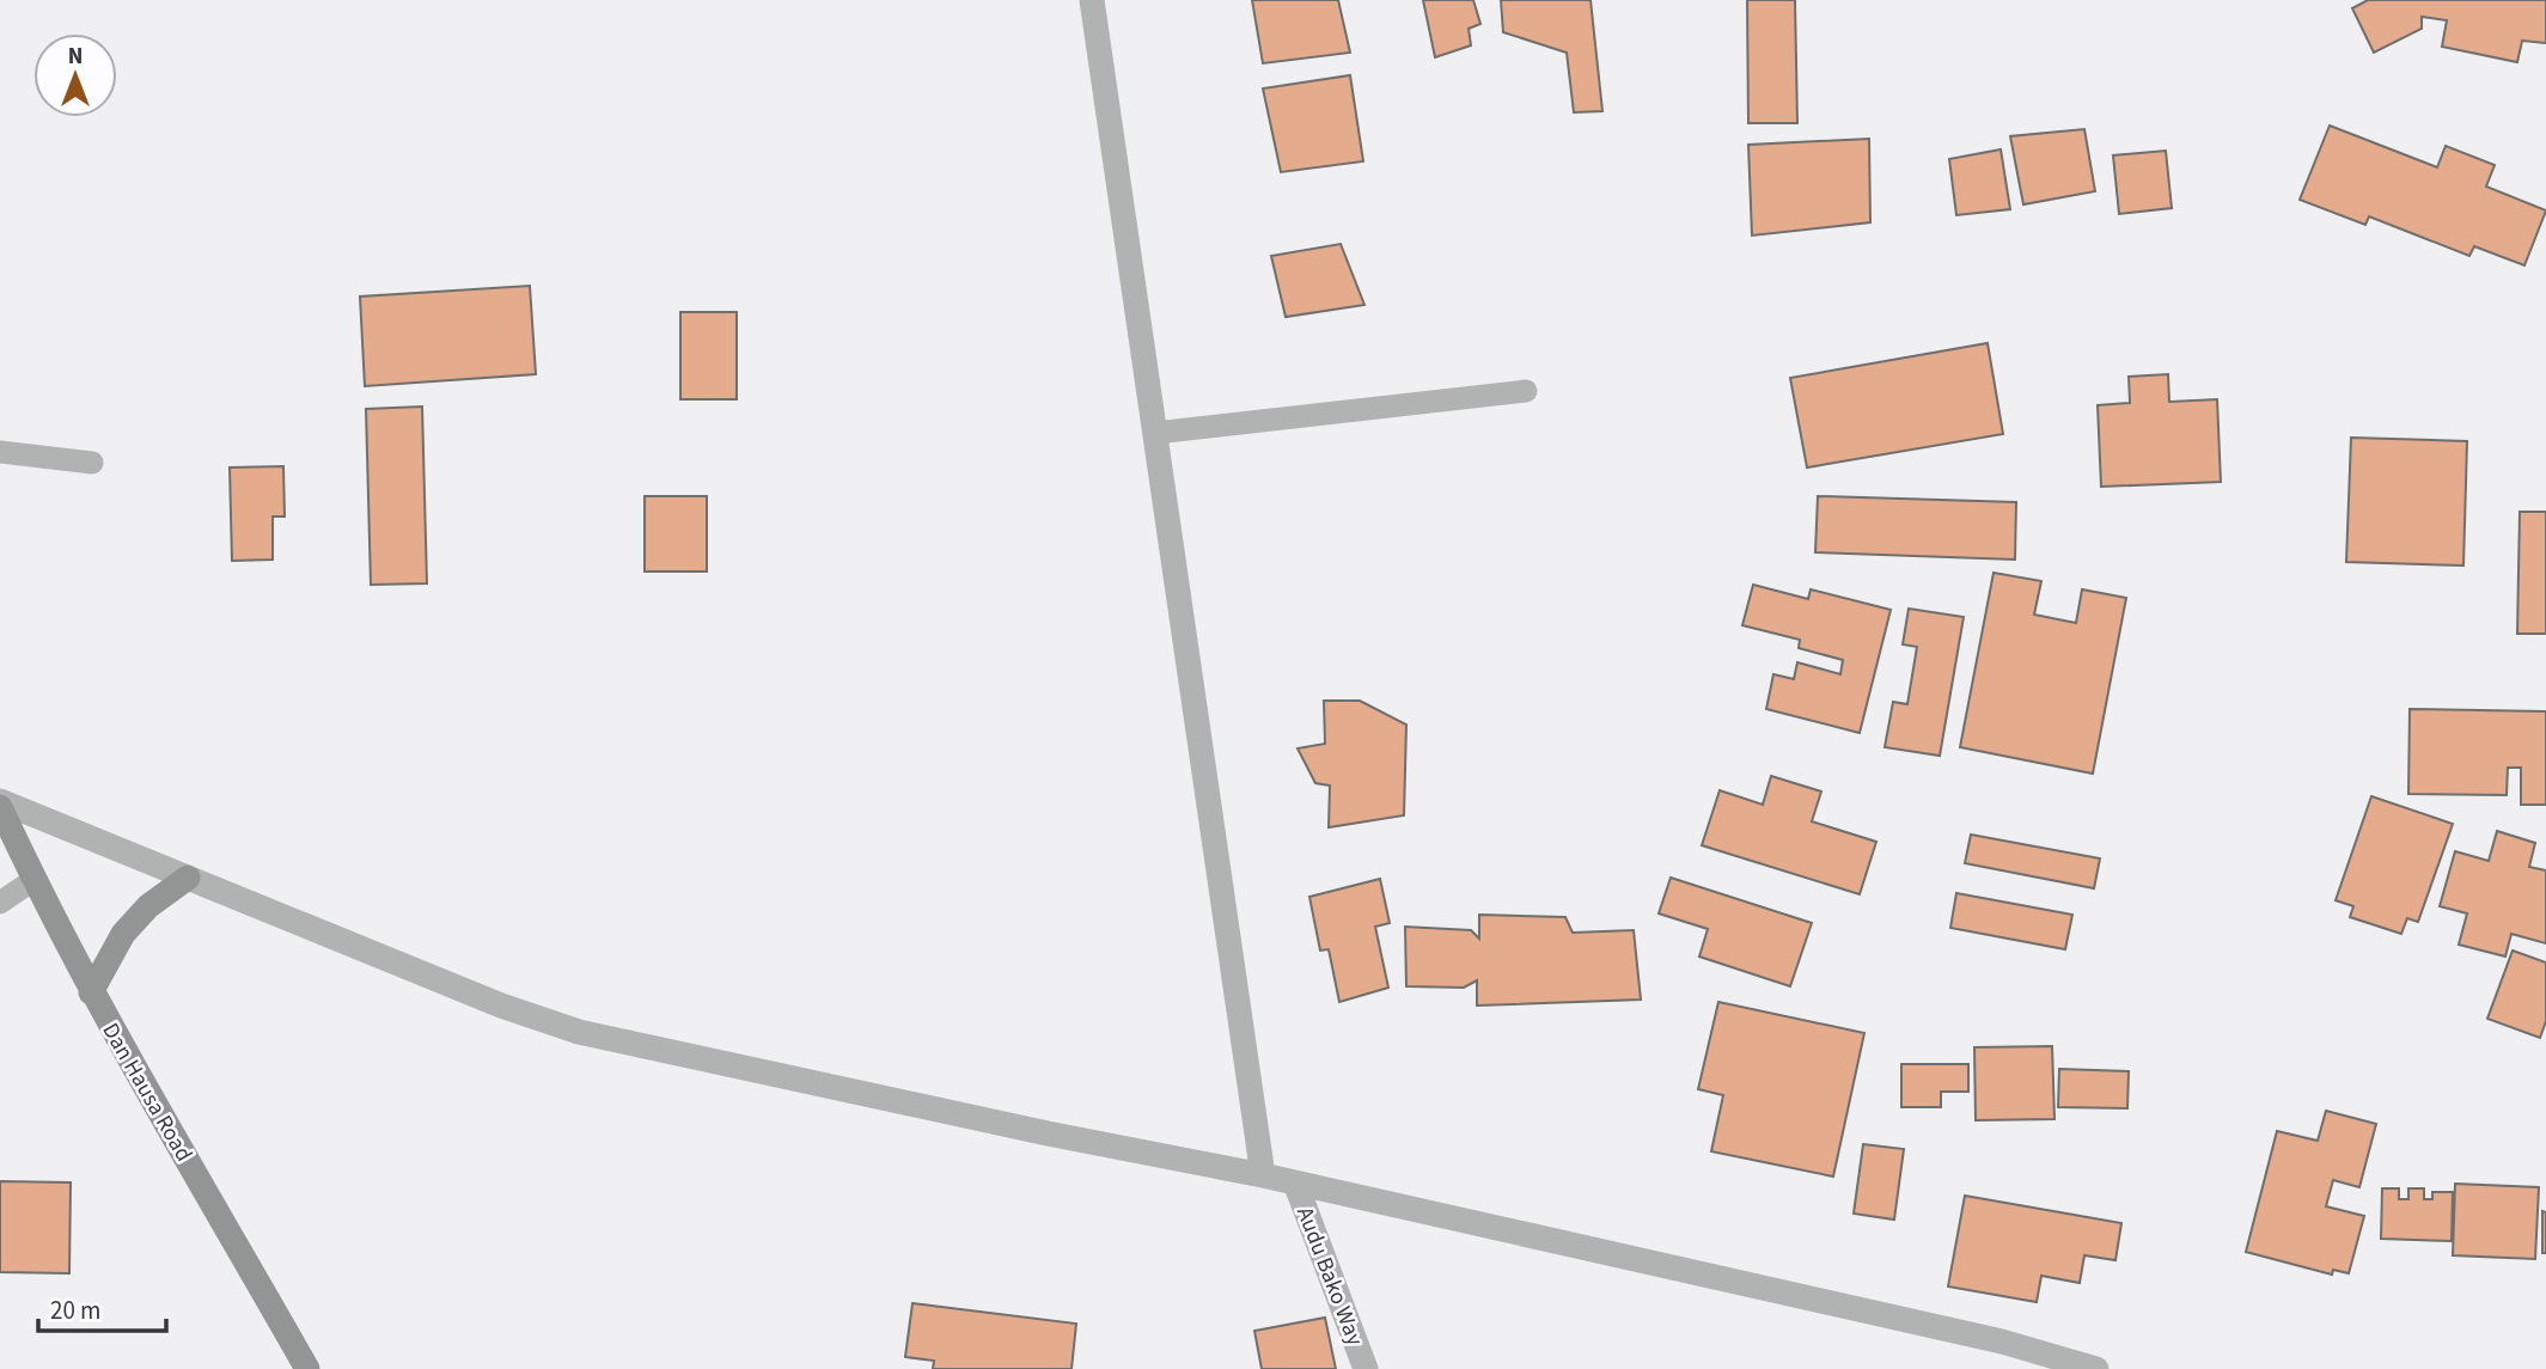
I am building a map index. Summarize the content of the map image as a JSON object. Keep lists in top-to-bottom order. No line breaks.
{"streets":{"street":["Dan Hausa Road","Audu Bako Way"]},"scale_bar":"20 m","north":"top"}
